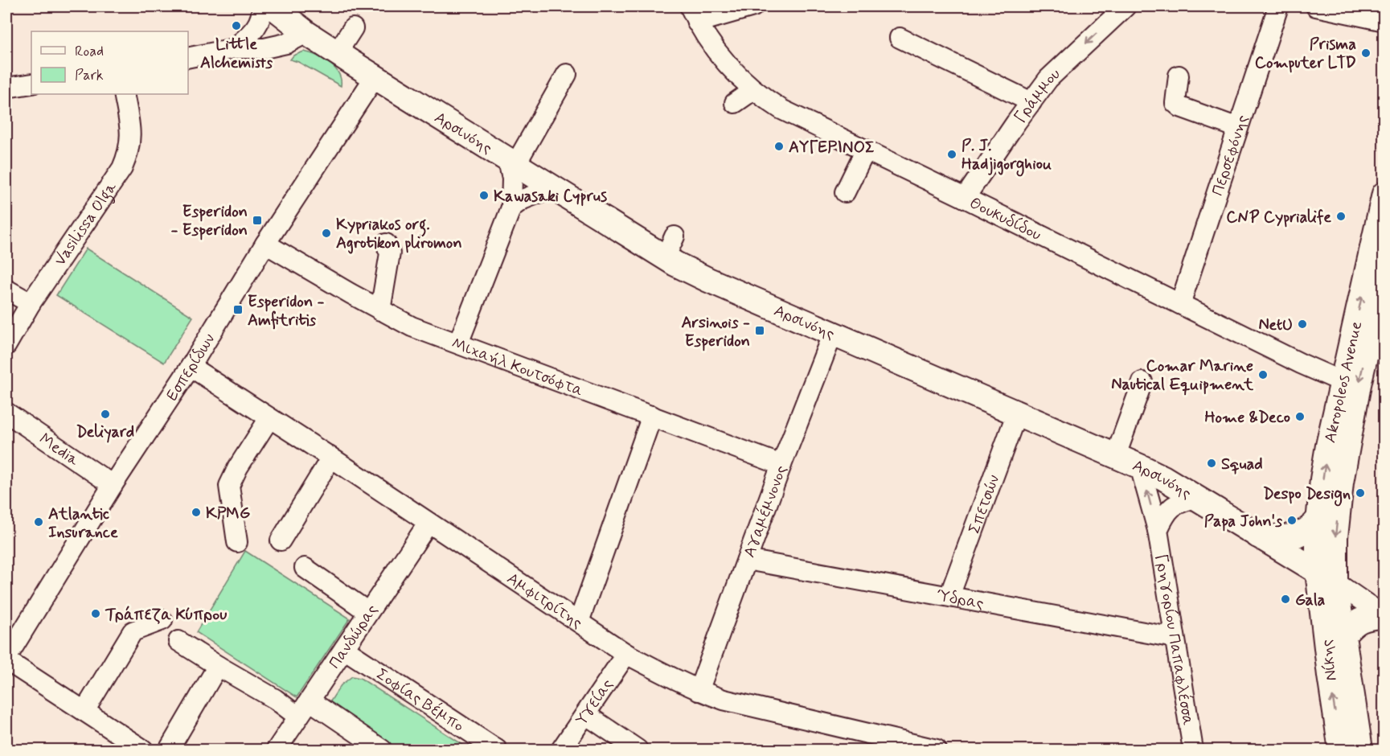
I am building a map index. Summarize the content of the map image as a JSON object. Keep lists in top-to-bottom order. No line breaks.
{"streets":{"main road":["Αρσινόης","Akropoleos Avenue","Νίκης"],"street":["Γράμμου","Περσεφόνης","Θουκυδίδου","Vasilissa Olga","Μιχαήλ Κουτσόφτα","Εσπερίδων","Media","Σπετσών","Αγαμέμνονος","Ύδρας","Αμφιτρίτης","Πανδώρας","Γρηγορίου Παπαφλέσσα","Σοφίας Βέμπο","Υγείας"]},"crossings":[["Γράμμου","Θουκυδίδου"],["Αρσινόης","Εσπερίδων"],["Αρσινόης","Akropoleos Avenue"],["Αρσινόης","Σπετσών"],["Αρσινόης","Αγαμέμνονος"],["Αρσινόης","Γρηγορίου Παπαφλέσσα"],["Αρσινόης","Νίκης"],["Περσεφόνης","Θουκυδίδου"],["Θουκυδίδου","Akropoleos Avenue"],["Μιχαήλ Κουτσόφτα","Εσπερίδων"],["Μιχαήλ Κουτσόφτα","Αγαμέμνονος"],["Εσπερίδων","Media"],["Εσπερίδων","Αμφιτρίτης"],["Akropoleos Avenue","Νίκης"],["Σπετσών","Ύδρας"],["Αγαμέμνονος","Ύδρας"],["Αγαμέμνονος","Αμφιτρίτης"],["Ύδρας","Γρηγορίου Παπαφλέσσα"],["Αμφιτρίτης","Πανδώρας"],["Αμφιτρίτης","Υγείας"],["Πανδώρας","Σοφίας Βέμπο"]],"one_way":["Γράμμου"],"places":{"other":["Little Alchemists","Prisma Computer LTD","ΑΥΓΕΡΙΝΟΣ","P. J. Hadjigorghiou","Kawasaki Cyprus","CNP Cyprialife","Kypriakos org. Agrotikon pliromon","NetU","Comar Marine Nautical Equipment","Deliyard","Home &Deco","Squad","Despo Design","KPMG","Papa John's","Atlantic Insurance","Gala","Τράπεζα Κύπρου"],"transit":["Esperidon - Esperidon","Esperidon - Amfitritis","Arsinois - Esperidon"]},"legend":["Road","Park"]}
